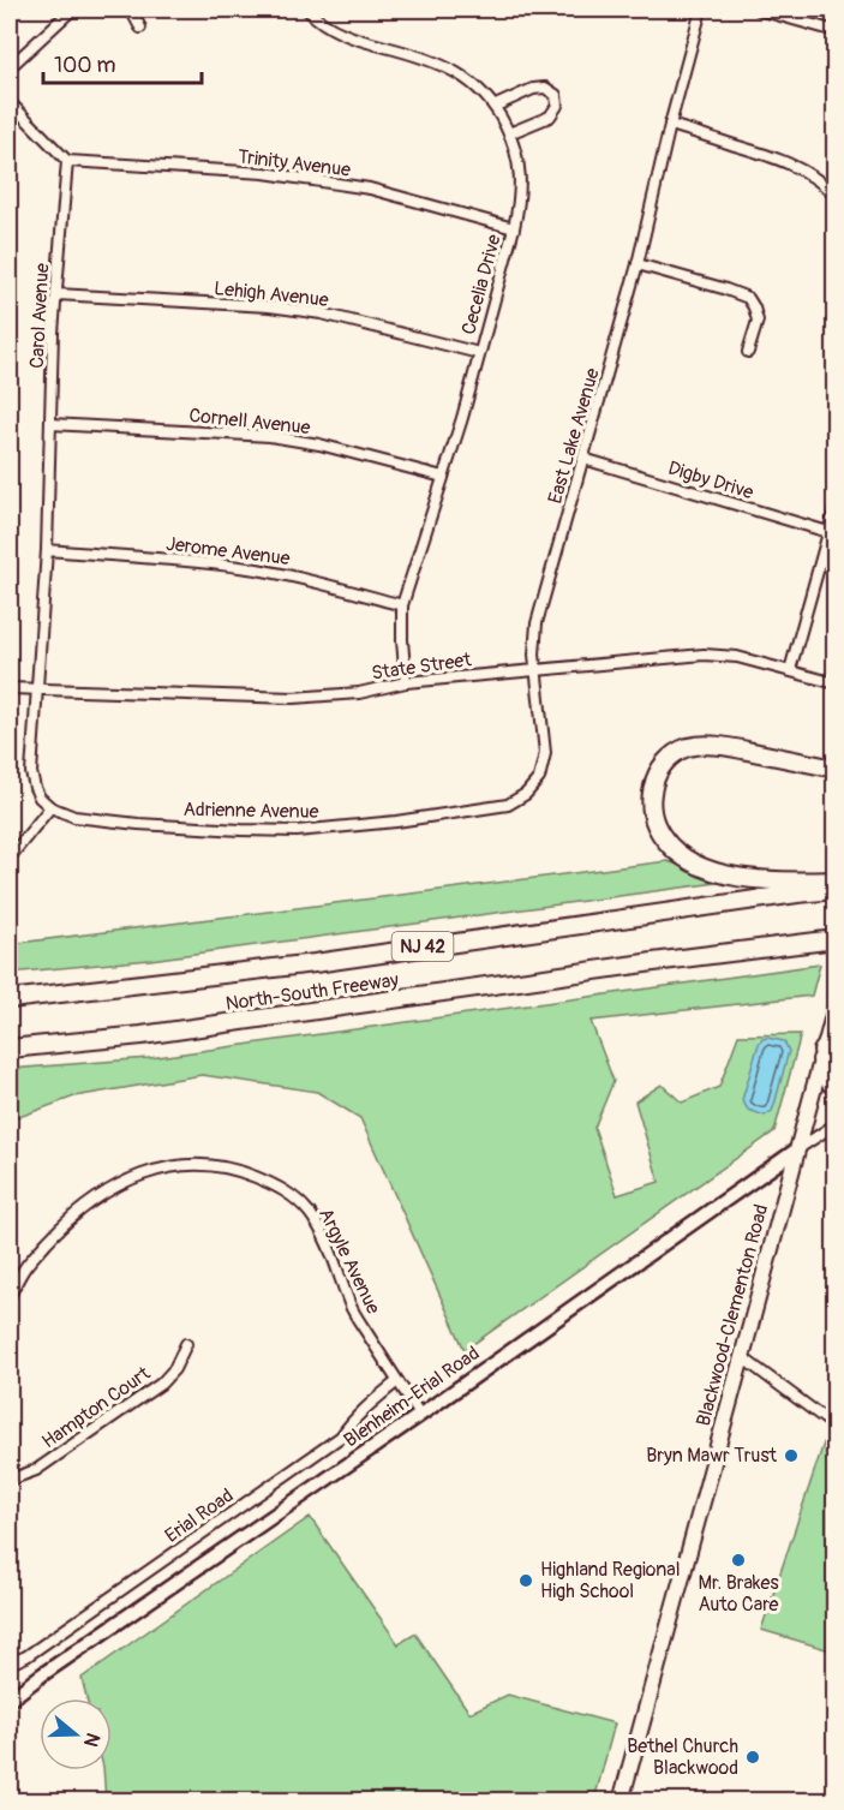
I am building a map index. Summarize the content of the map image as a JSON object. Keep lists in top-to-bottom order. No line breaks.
{"streets":{"highway":["NJ 42","North-South Freeway"],"main road":["Blackwood-Clementon Road","Blenheim-Erial Road"],"street":["Trinity Avenue","Cecelia Drive","Lehigh Avenue","Carol Avenue","Cornell Avenue","East Lake Avenue","Digby Drive","Jerome Avenue","State Street","Adrienne Avenue","Argyle Avenue","Hampton Court","Erial Road"]},"crossings":[["Trinity Avenue","Cecelia Drive"],["Trinity Avenue","Carol Avenue"],["Cecelia Drive","Lehigh Avenue"],["Cecelia Drive","Cornell Avenue"],["Cecelia Drive","Jerome Avenue"],["Cecelia Drive","State Street"],["Lehigh Avenue","Carol Avenue"],["Carol Avenue","Cornell Avenue"],["Carol Avenue","Jerome Avenue"],["Carol Avenue","State Street"],["Carol Avenue","Adrienne Avenue"],["East Lake Avenue","Digby Drive"],["East Lake Avenue","State Street"],["East Lake Avenue","Adrienne Avenue"],["Argyle Avenue","Blenheim-Erial Road"],["Argyle Avenue","Erial Road"],["Blackwood-Clementon Road","Blenheim-Erial Road"]],"places":["Bryn Mawr Trust","Mr. Brakes Auto Care","Highland Regional High School","Bethel Church Blackwood"],"scale_bar":"100 m","north":"right"}
